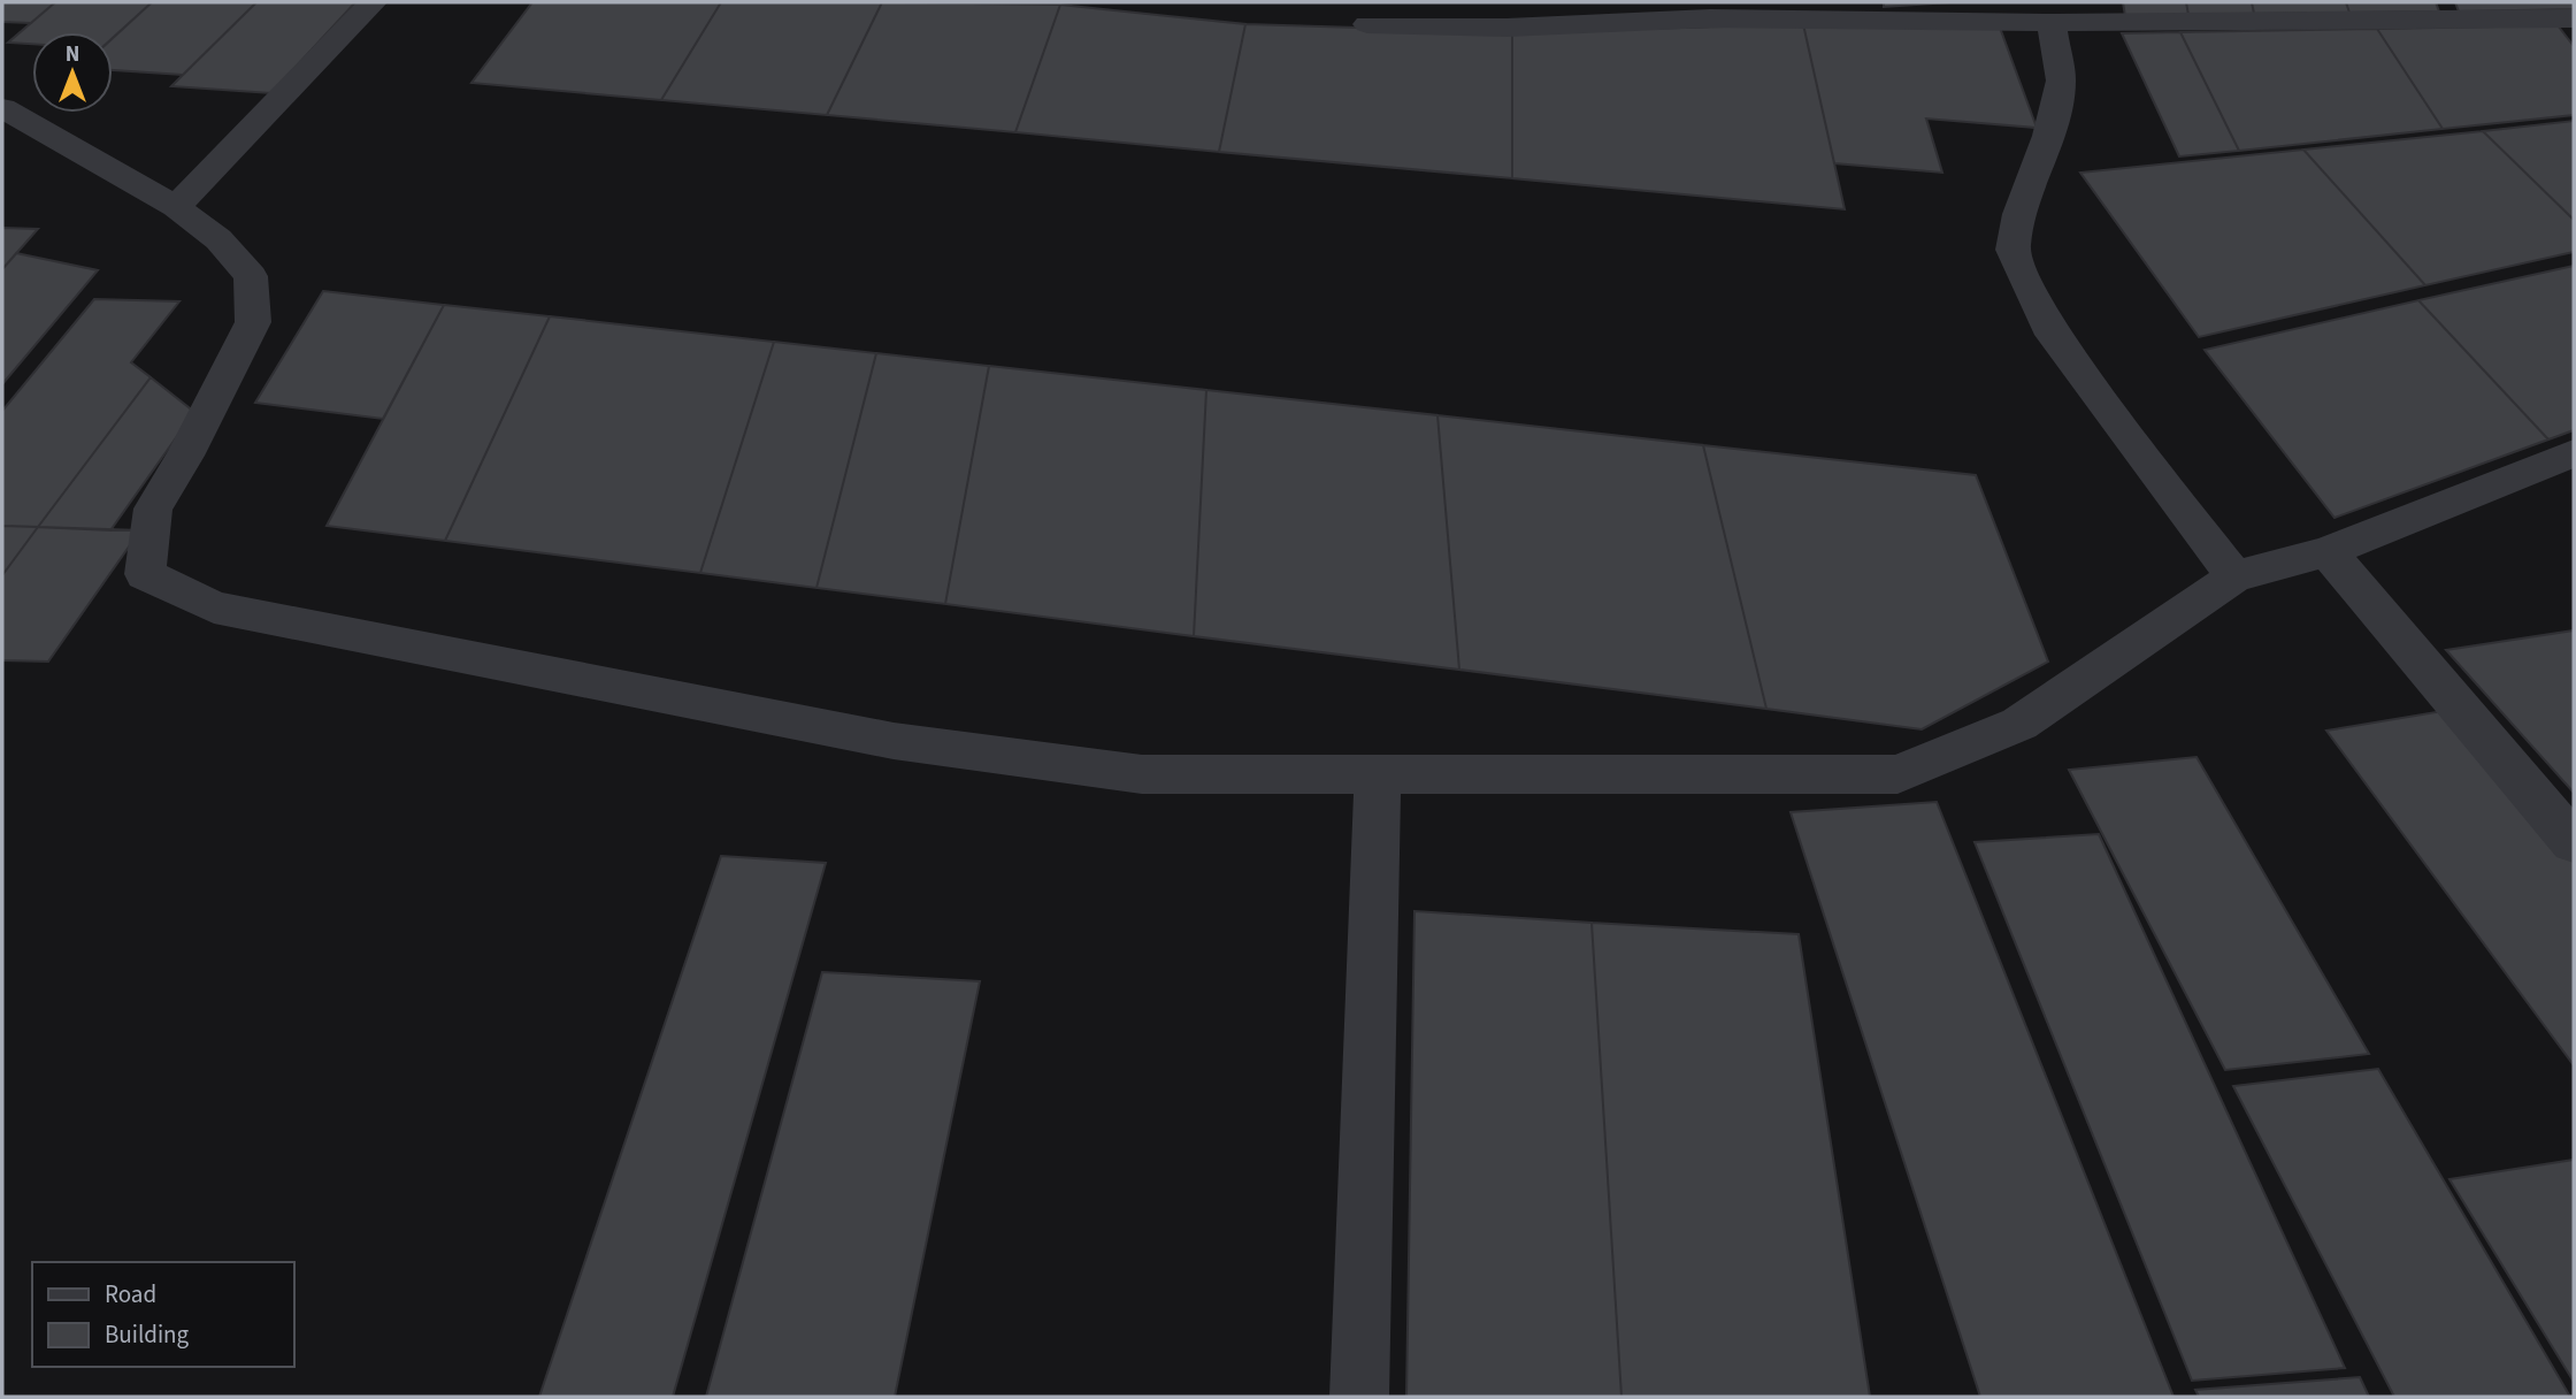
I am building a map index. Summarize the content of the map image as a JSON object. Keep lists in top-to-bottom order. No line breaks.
{"legend":["Road","Building"],"north":"top"}
